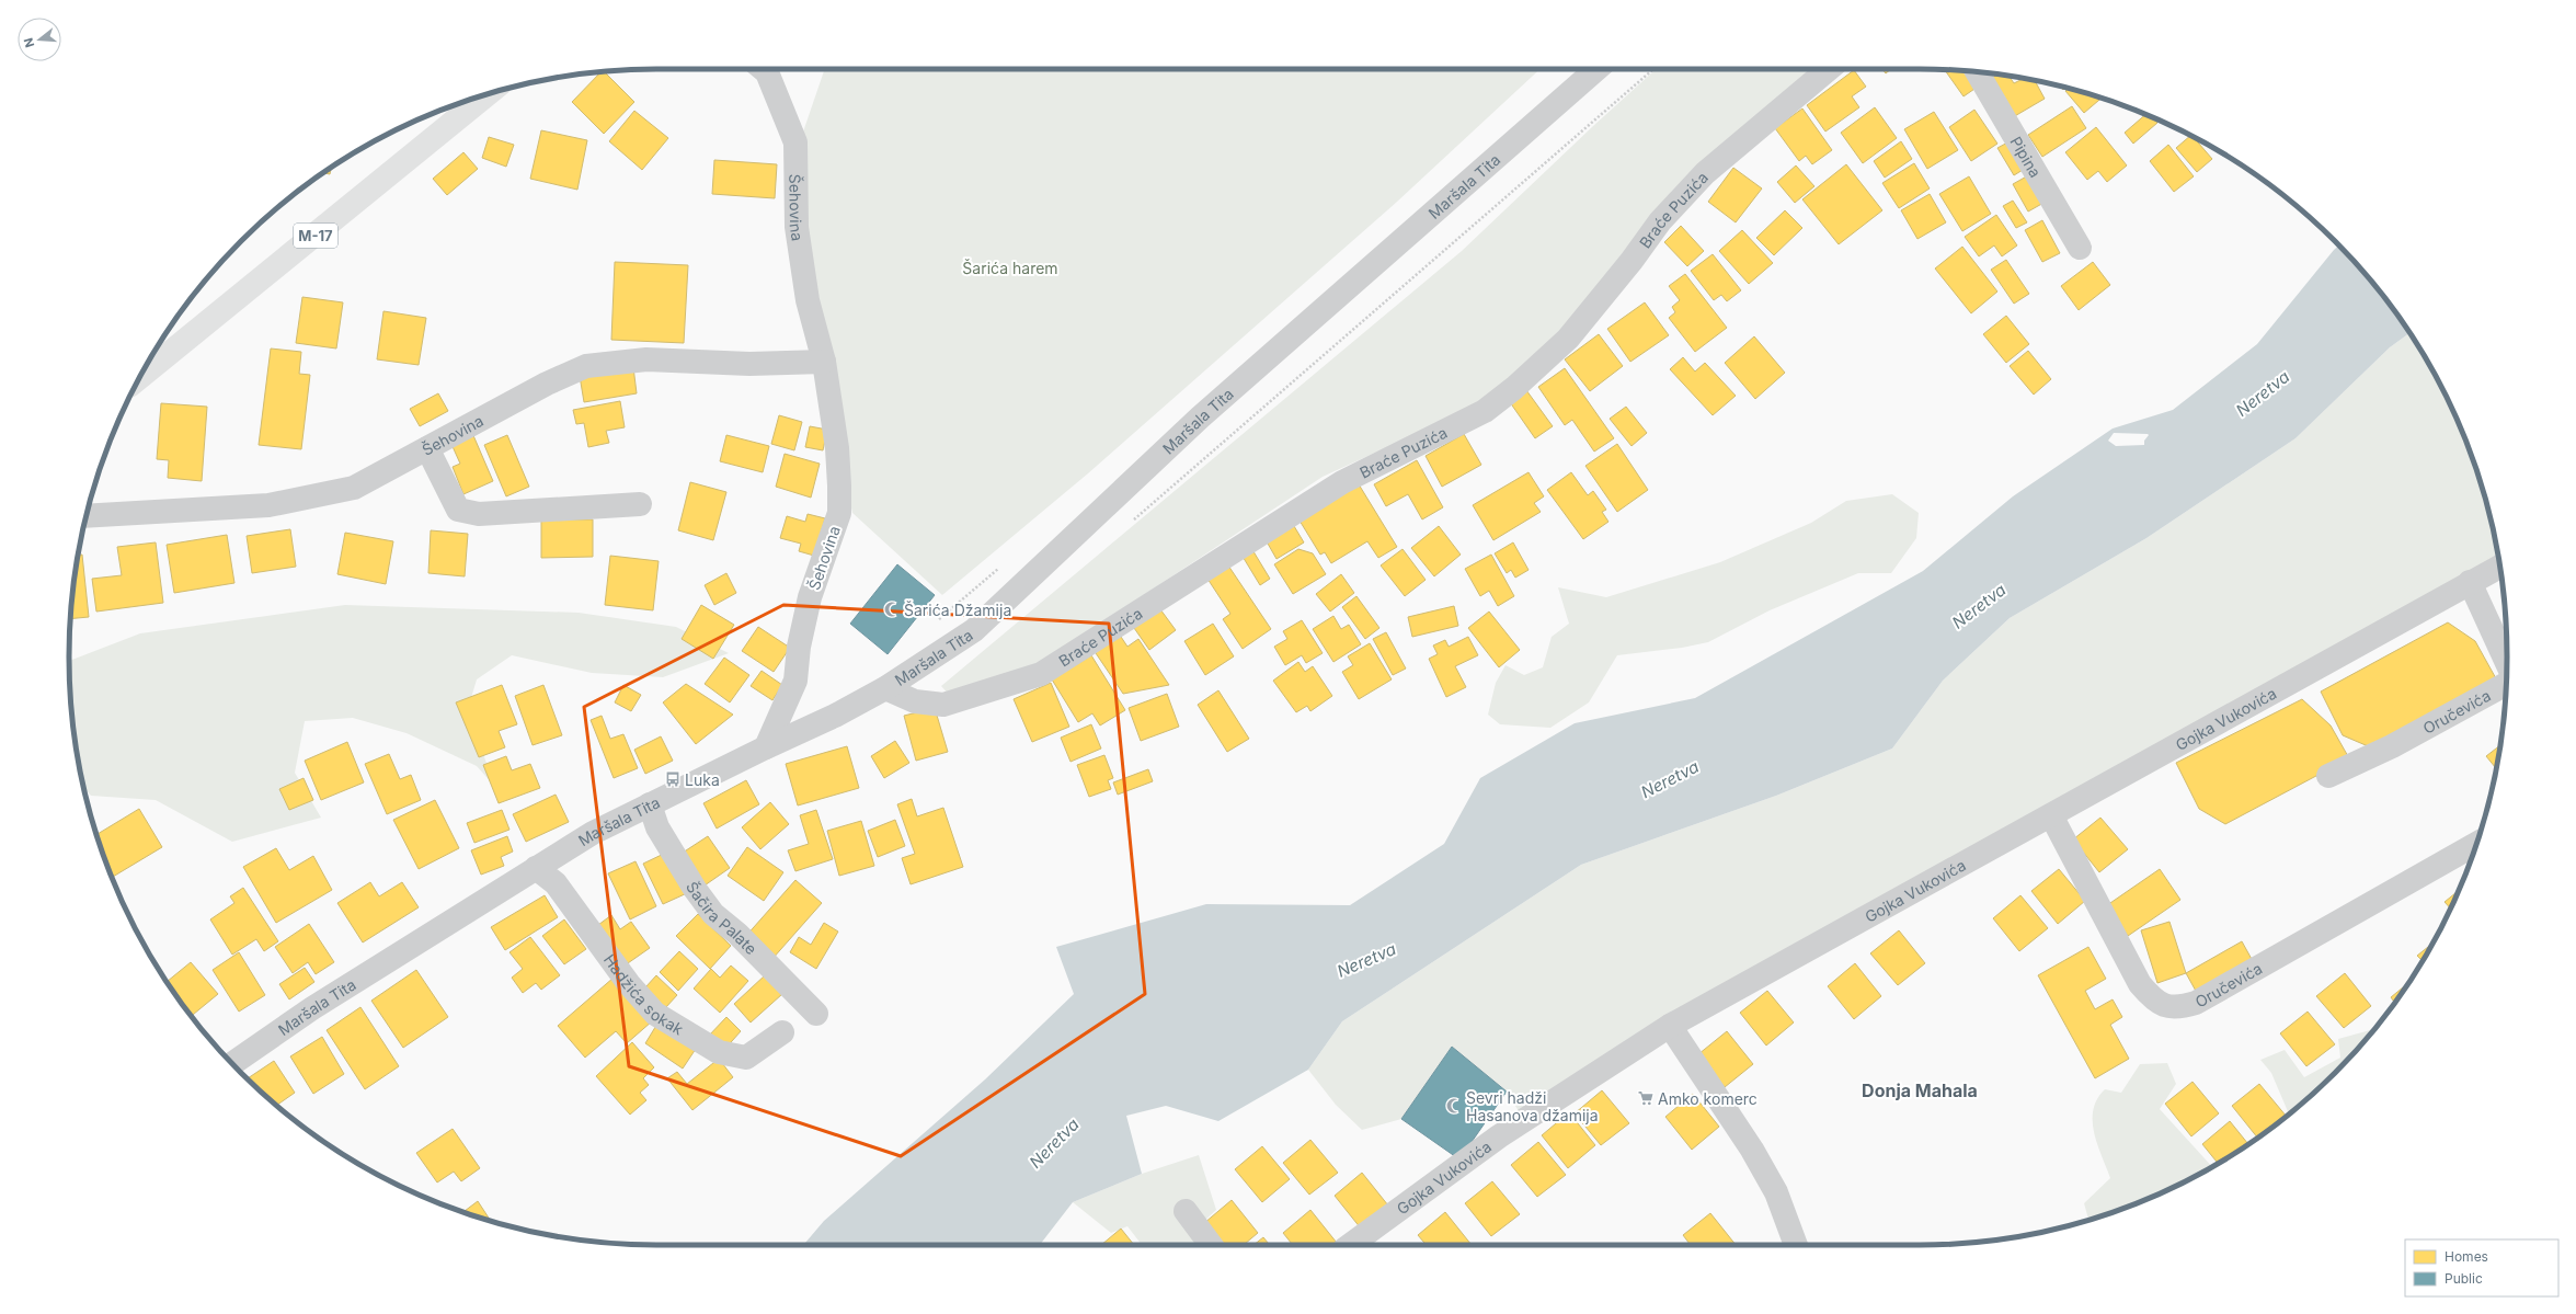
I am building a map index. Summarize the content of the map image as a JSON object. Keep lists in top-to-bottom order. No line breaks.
{"streets":{"main road":["M-17"],"street":["Pipina","Maršala Tita","Šehovina","Braće Puzića","Oručevića","Gojka Vukovića","Šačira Palate","Hadžića sokak"]},"crossings":[["Maršala Tita","Šehovina"],["Maršala Tita","Braće Puzića"],["Maršala Tita","Šačira Palate"],["Maršala Tita","Hadžića sokak"],["Oručevića","Gojka Vukovića"]],"districts":["Donja Mahala"],"water":["Neretva"],"parks":["Šarića harem"],"places":{"mosque":["Šarića Džamija","Sevri hadži Hasanova džamija"],"bus stop":["Luka"],"supermarket":["Amko komerc"]},"legend":["Homes","Public"],"north":"left"}
